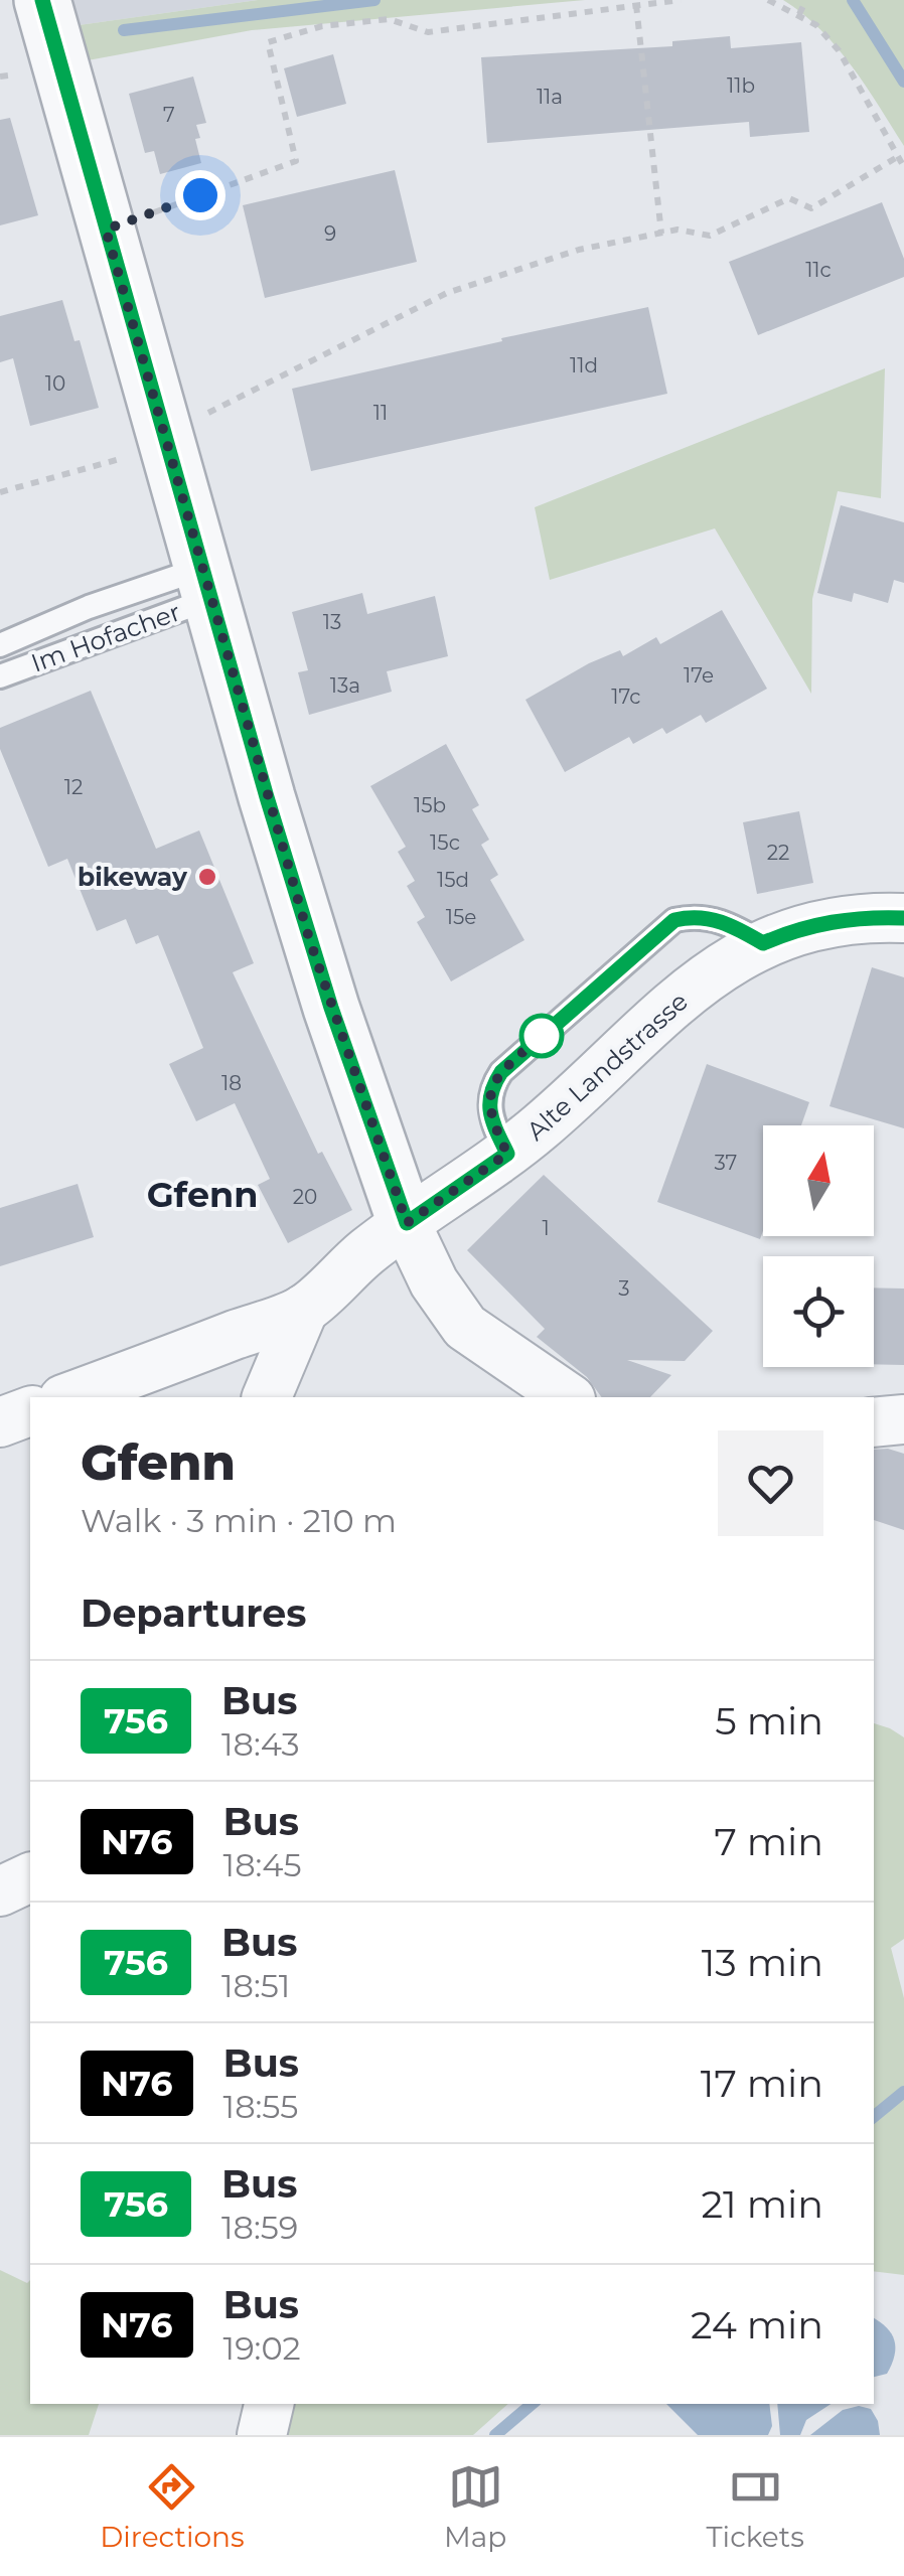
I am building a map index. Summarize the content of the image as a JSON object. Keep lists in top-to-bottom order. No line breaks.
{"streets":{"street":["Alte Landstrasse"],"lane":["Im Hofacher"]},"districts":["Gfenn"],"places":["bikeway"],"lines":["bus line 756"],"house_numbers":["11b","11a","7","9","11c","11d","10","11","13","17e","13a","17c","12","15b","15c","22","15d","15e","18","37","20","1","3"],"north":"top","page":{"heading":[["Gfenn","Walk · 3 min · 210 m"],"Departures"],"list":[{"mark":"756","name":"Bus","note":"18:43","value":"5 min"},{"mark":"N76","name":"Bus","note":"18:45","value":"7 min"},{"mark":"756","name":"Bus","note":"18:51","value":"13 min"},{"mark":"N76","name":"Bus","note":"18:55","value":"17 min"},{"mark":"756","name":"Bus","note":"18:59","value":"21 min"},{"mark":"N76","name":"Bus","note":"19:02","value":"24 min"}],"tabs":["Directions","Map","Tickets"]}}
